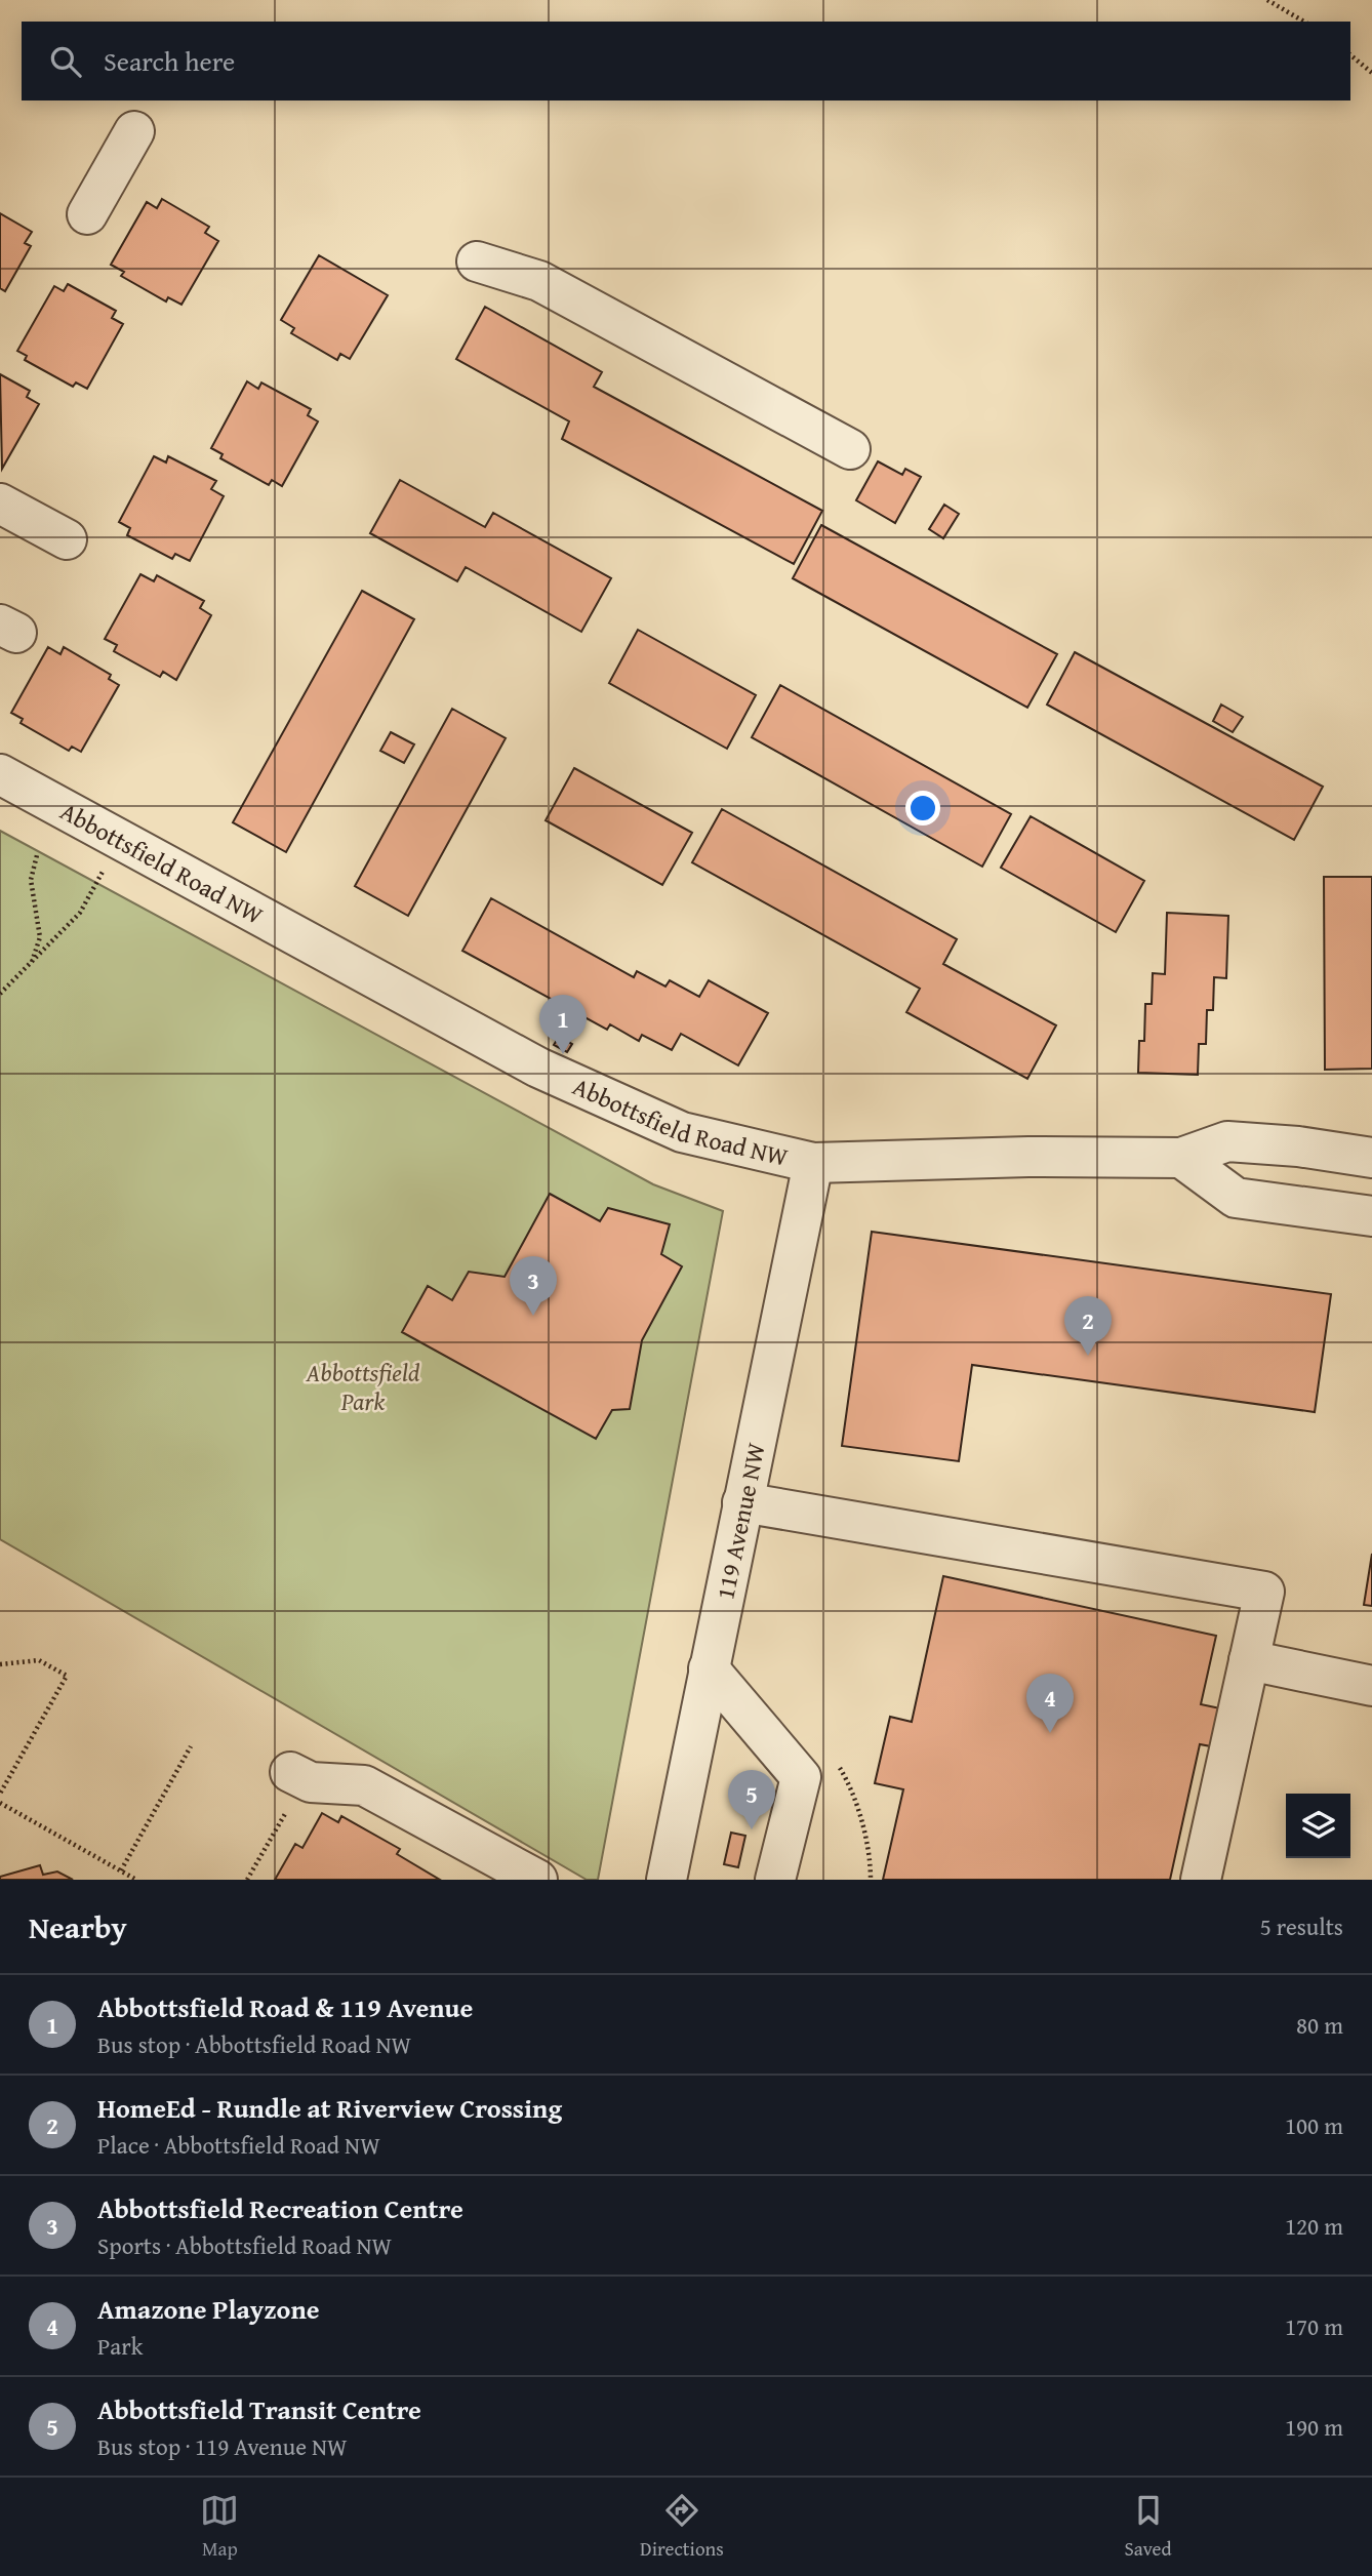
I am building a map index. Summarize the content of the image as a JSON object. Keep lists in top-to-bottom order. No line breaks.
{"streets":{"street":["Abbottsfield Road NW","119 Avenue NW"]},"crossings":[["Abbottsfield Road NW","119 Avenue NW"]],"parks":["Abbottsfield Park"],"page":{"search":"Search here","pins":["1","3","2","4","5"],"heading":["Nearby","5 results"],"list":[{"mark":"1","name":"Abbottsfield Road & 119 Avenue","note":"Bus stop · Abbottsfield Road NW","value":"80 m"},{"mark":"2","name":"HomeEd - Rundle at Riverview Crossing","note":"Place · Abbottsfield Road NW","value":"100 m"},{"mark":"3","name":"Abbottsfield Recreation Centre","note":"Sports · Abbottsfield Road NW","value":"120 m"},{"mark":"4","name":"Amazone Playzone","note":"Park","value":"170 m"},{"mark":"5","name":"Abbottsfield Transit Centre","note":"Bus stop · 119 Avenue NW","value":"190 m"}],"nav":["Map","Directions","Saved"]}}
